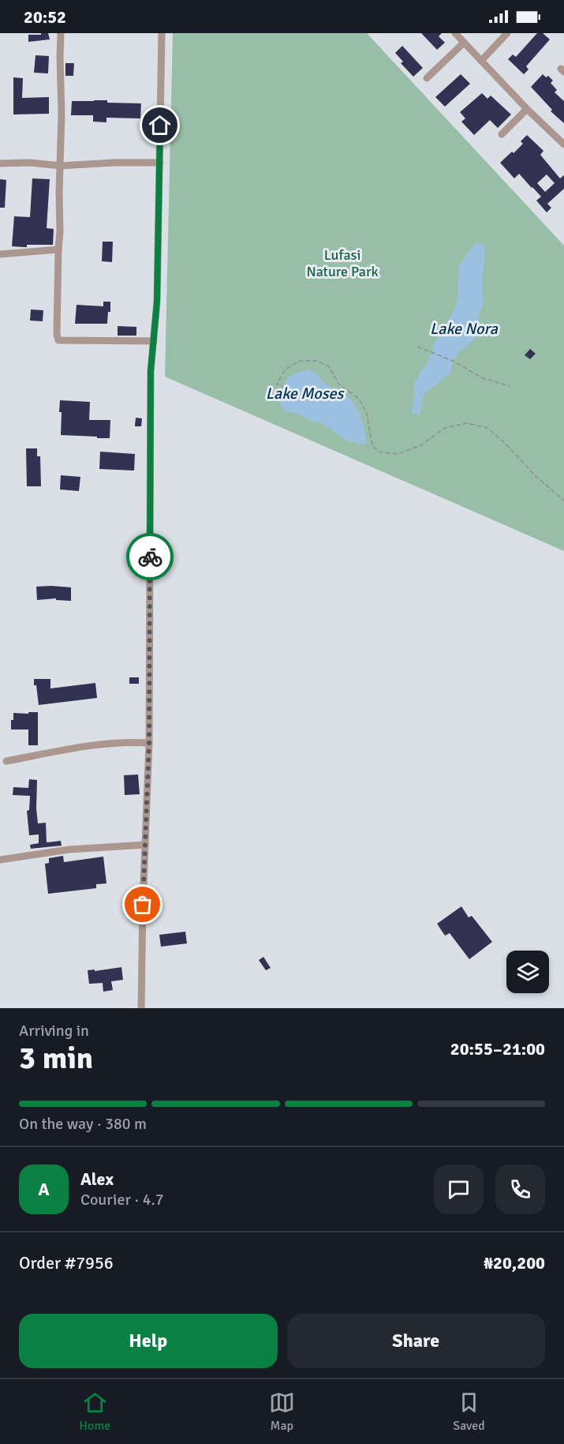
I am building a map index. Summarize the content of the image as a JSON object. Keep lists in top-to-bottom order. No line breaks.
{"water":["Lake Nora","Lake Moses"],"parks":["Lufasi Nature Park"],"page":{"status":"20:52","heading":["3 min","Arriving in","20:55–21:00"],"panel":["Alex","Courier · 4.7","Order #7956","₦20,200"],"bar":"On the way · 380 m","round":"A","buttons":["Help","Share"],"tabs":["Home","Map","Saved"]}}
